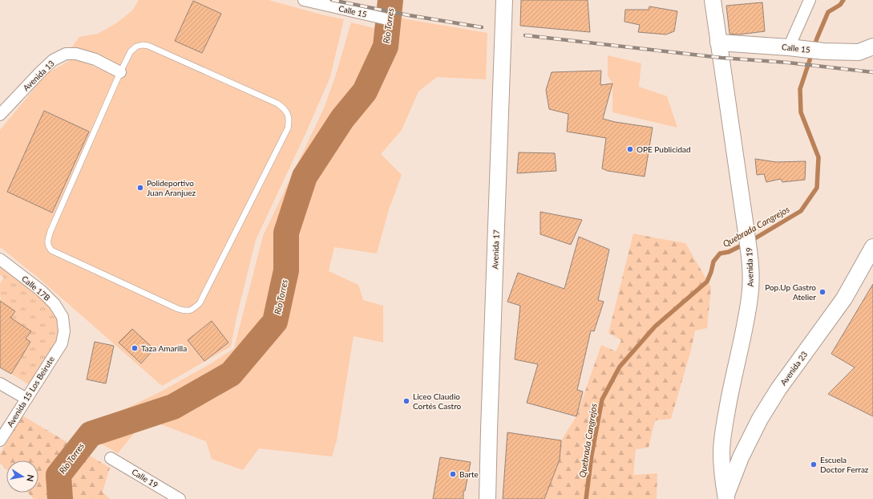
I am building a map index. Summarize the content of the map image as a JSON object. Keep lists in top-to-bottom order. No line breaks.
{"streets":{"main road":["Calle 15","Avenida 17","Avenida 19","Avenida 23"],"street":["Avenida 13","Calle 17B","Avenida 15 Los Beirute","Calle 19"]},"crossings":[["Calle 15","Avenida 19"],["Avenida 19","Avenida 23"],["Calle 17B","Avenida 15 Los Beirute"]],"water":["Río Torres","Quebrada Cangrejos"],"places":["OPE Publicidad","Polideportivo Juan Aranjuez","Pop.Up Gastro Atelier","Taza Amarilla","Liceo Claudio Cortés Castro","Escuela Doctor Ferraz","Barte"],"north":"right"}
